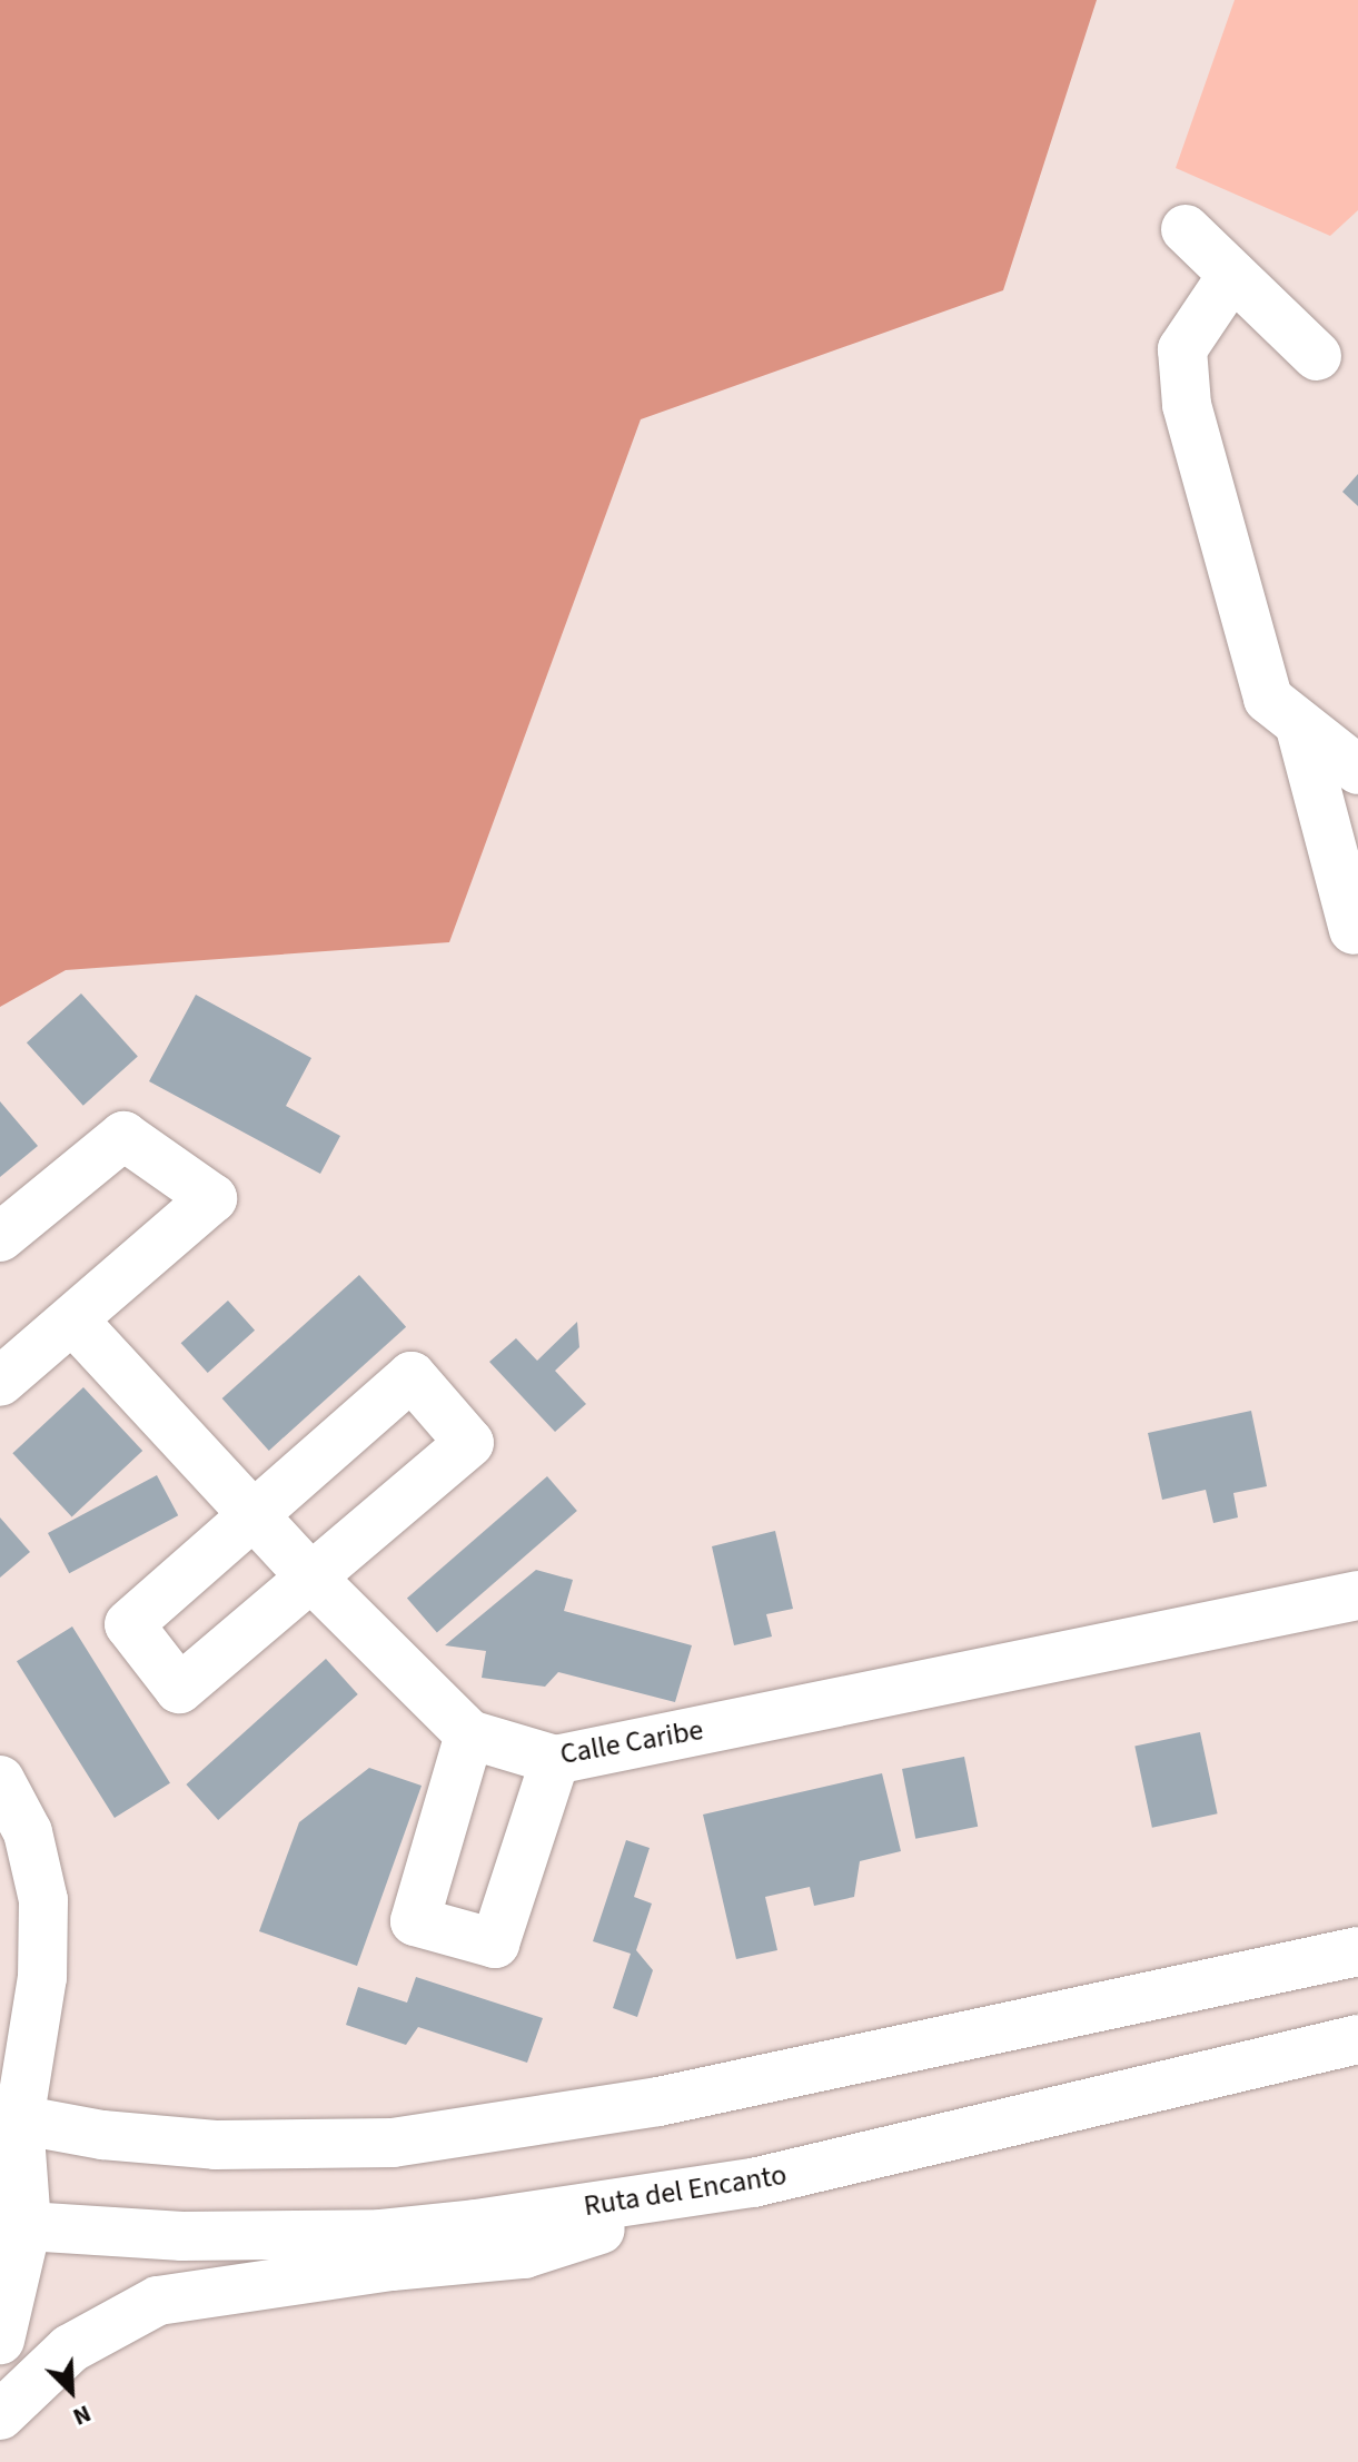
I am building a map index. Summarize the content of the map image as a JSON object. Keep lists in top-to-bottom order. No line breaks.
{"streets":{"street":["Calle Caribe","Ruta del Encanto"]},"north":"bottom right"}
